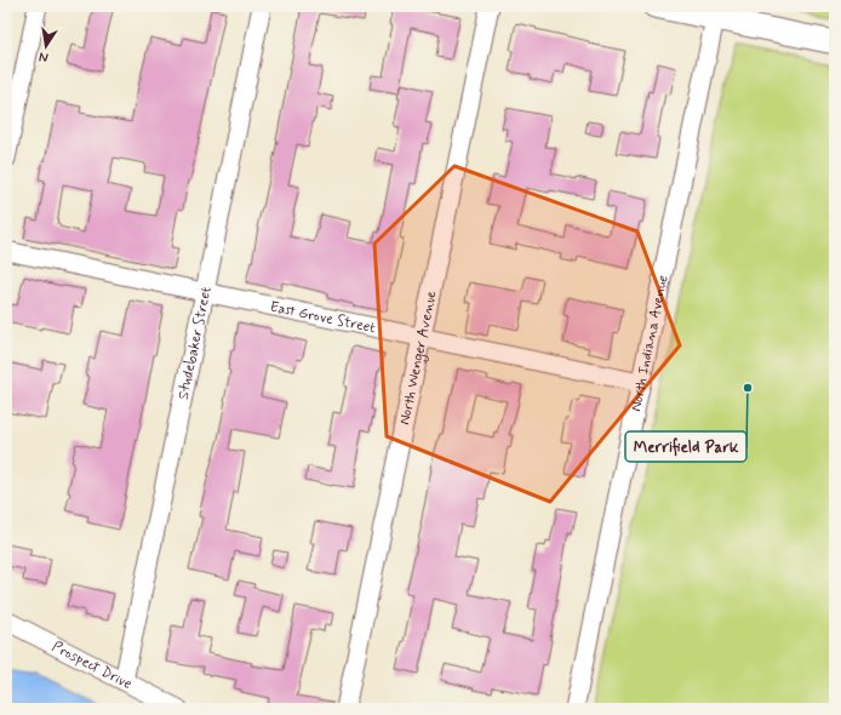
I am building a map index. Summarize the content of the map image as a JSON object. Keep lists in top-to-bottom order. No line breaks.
{"streets":{"street":["East Grove Street","Studebaker Street","North Indiana Avenue","North Wenger Avenue","Prospect Drive"]},"crossings":[["East Grove Street","Studebaker Street"],["East Grove Street","North Indiana Avenue"],["East Grove Street","North Wenger Avenue"],["Studebaker Street","Prospect Drive"]],"places":["Merrifield Park"],"north":"bottom"}
